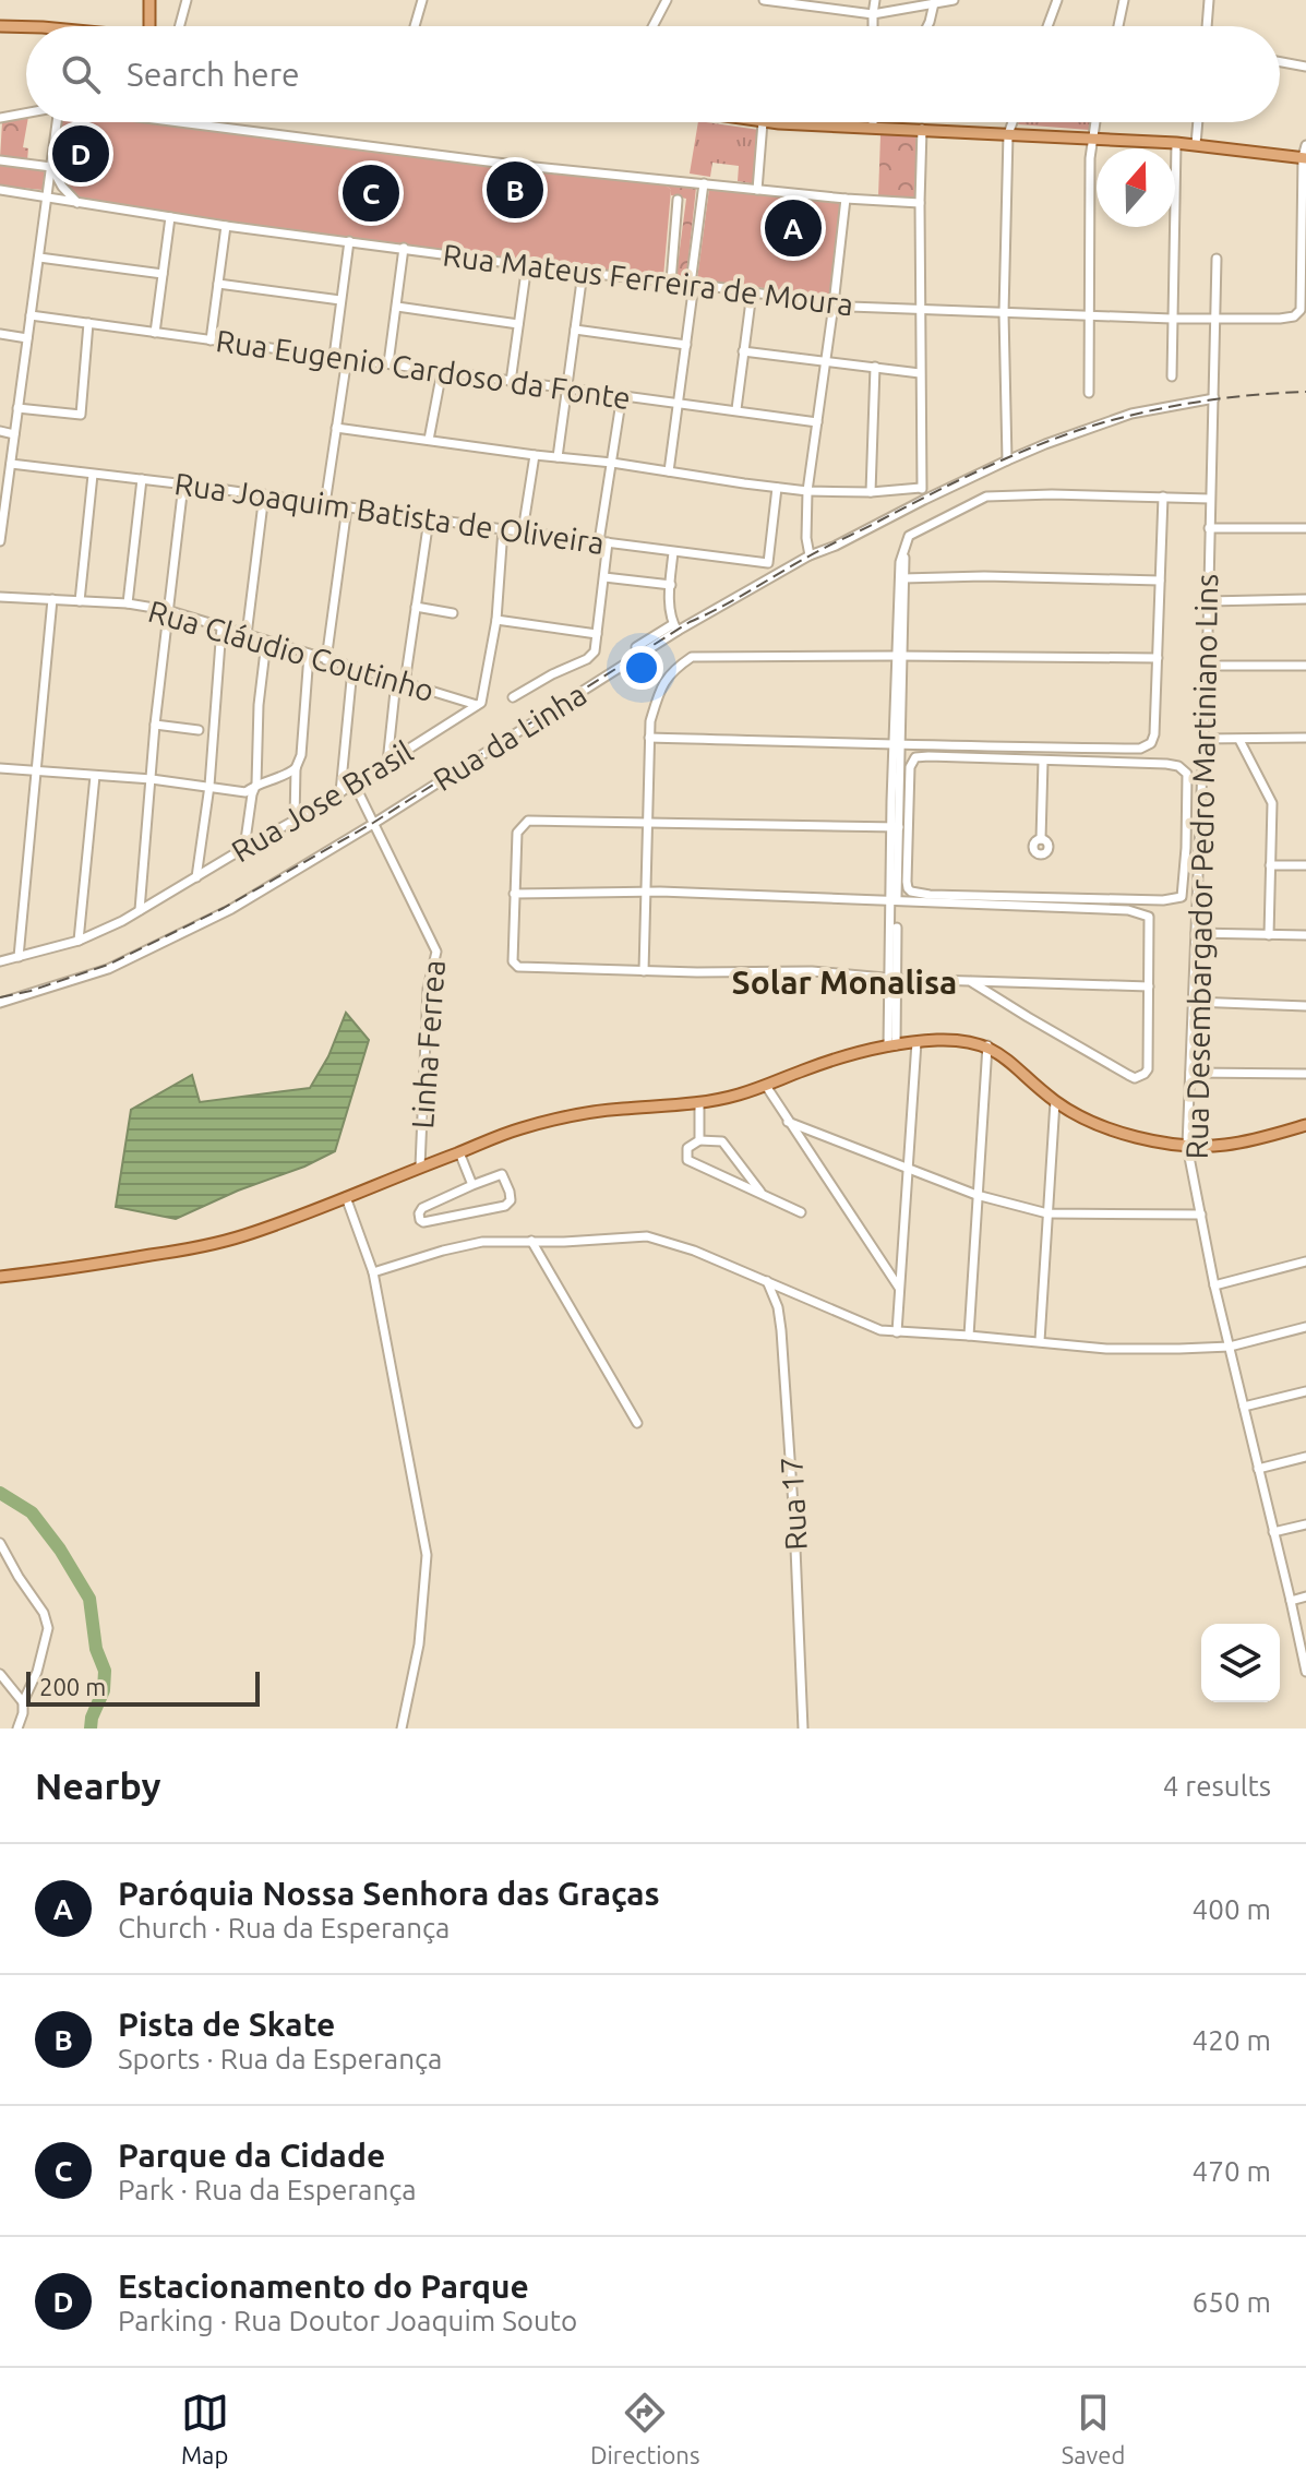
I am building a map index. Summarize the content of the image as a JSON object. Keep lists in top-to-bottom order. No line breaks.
{"streets":{"street":["Rua Mateus Ferreira de Moura","Rua Eugenio Cardoso da Fonte","Rua Joaquim Batista de Oliveira","Rua Cláudio Coutinho","Rua da Linha","Rua Jose Brasil","Rua Desembargador Pedro Martiniano Lins","Linha Ferrea","Rua 17"]},"crossings":[["Rua Mateus Ferreira de Moura","Rua Desembargador Pedro Martiniano Lins"],["Rua Cláudio Coutinho","Rua Jose Brasil"],["Rua da Linha","Rua Desembargador Pedro Martiniano Lins"],["Rua da Linha","Linha Ferrea"],["Rua Jose Brasil","Linha Ferrea"]],"districts":["Solar Monalisa"],"scale_bar":"200 m","north":"top","page":{"search":"Search here","pins":["D","B","C","A"],"scale":"200 m","heading":["Nearby","4 results"],"list":[{"mark":"A","name":"Paróquia Nossa Senhora das Graças","note":"Church · Rua da Esperança","value":"400 m"},{"mark":"B","name":"Pista de Skate","note":"Sports · Rua da Esperança","value":"420 m"},{"mark":"C","name":"Parque da Cidade","note":"Park · Rua da Esperança","value":"470 m"},{"mark":"D","name":"Estacionamento do Parque","note":"Parking · Rua Doutor Joaquim Souto","value":"650 m"}],"nav":["Map","Directions","Saved"]}}
